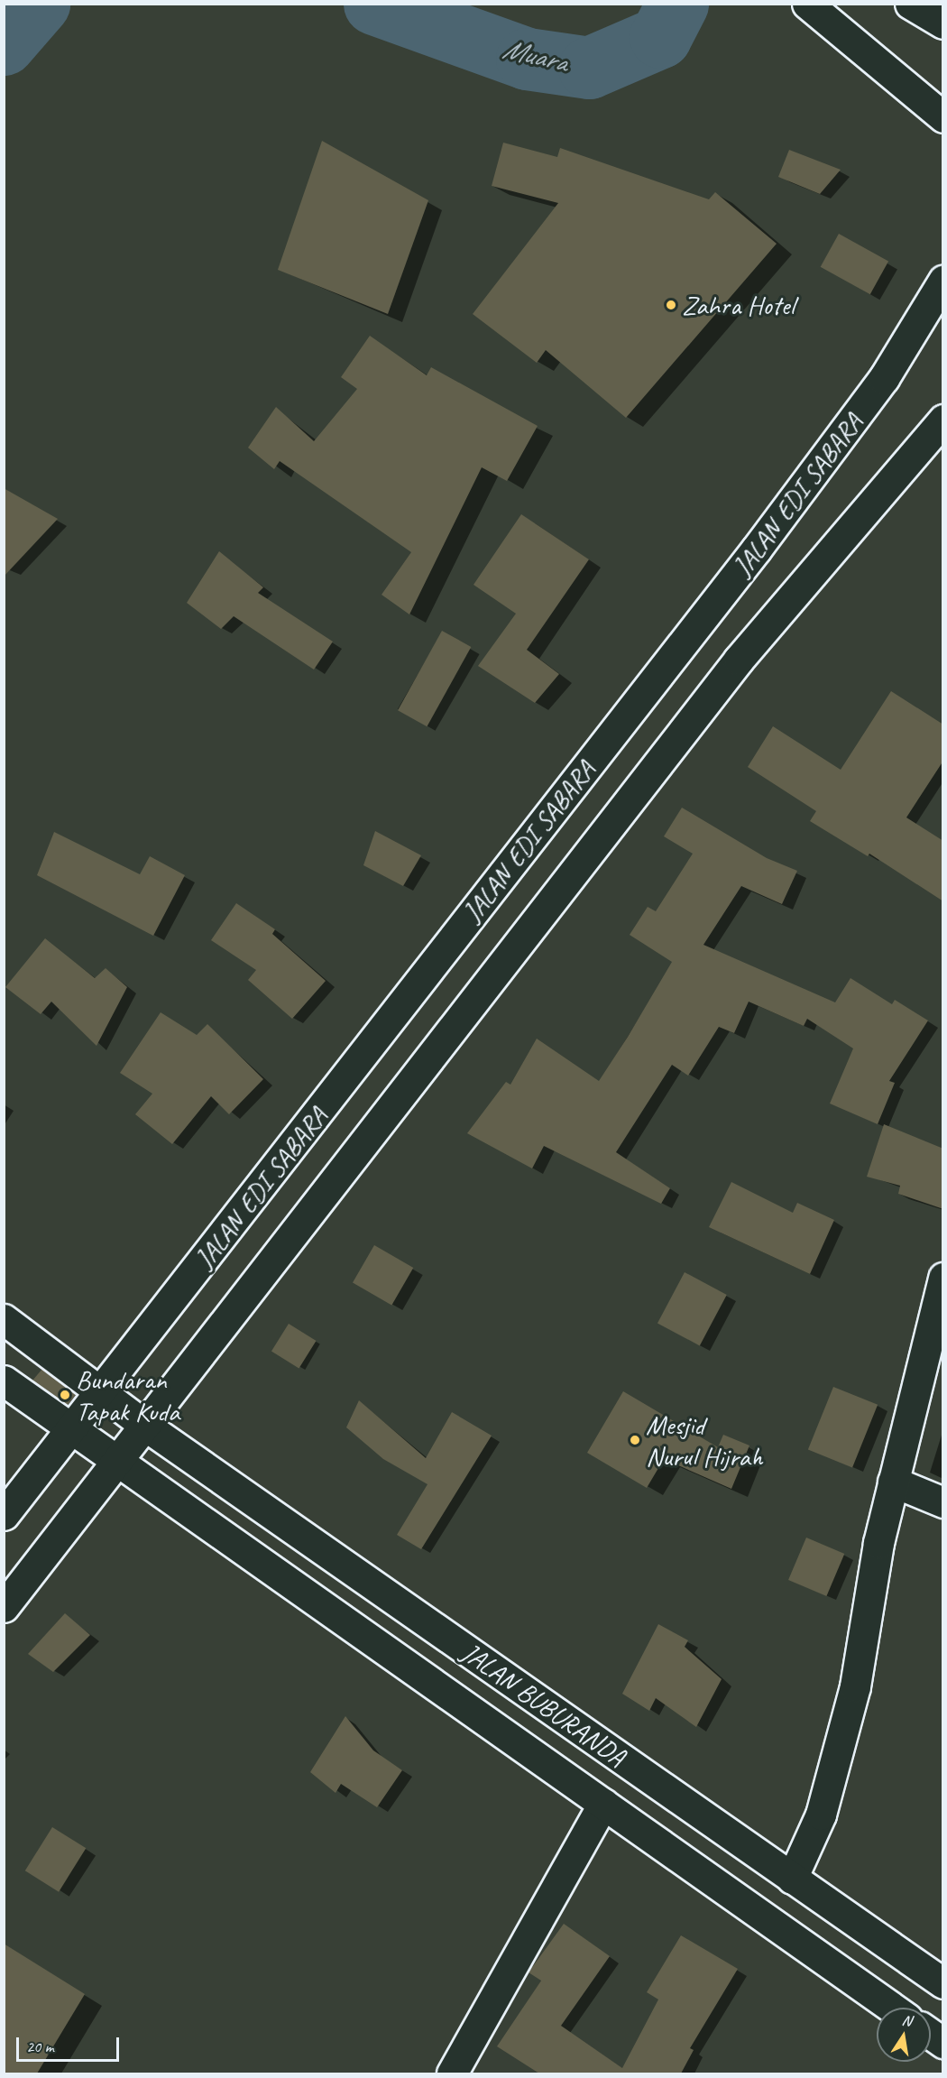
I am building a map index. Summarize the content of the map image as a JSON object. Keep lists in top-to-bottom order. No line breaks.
{"streets":{"street":["JALAN EDI SABARA","JALAN BUBURANDA"]},"crossings":[["JALAN EDI SABARA","JALAN BUBURANDA"]],"water":["Muara"],"places":["Zahra Hotel","Bundaran Tapak Kuda","Mesjid Nurul Hijrah"],"scale_bar":"20 m","north":"top"}
